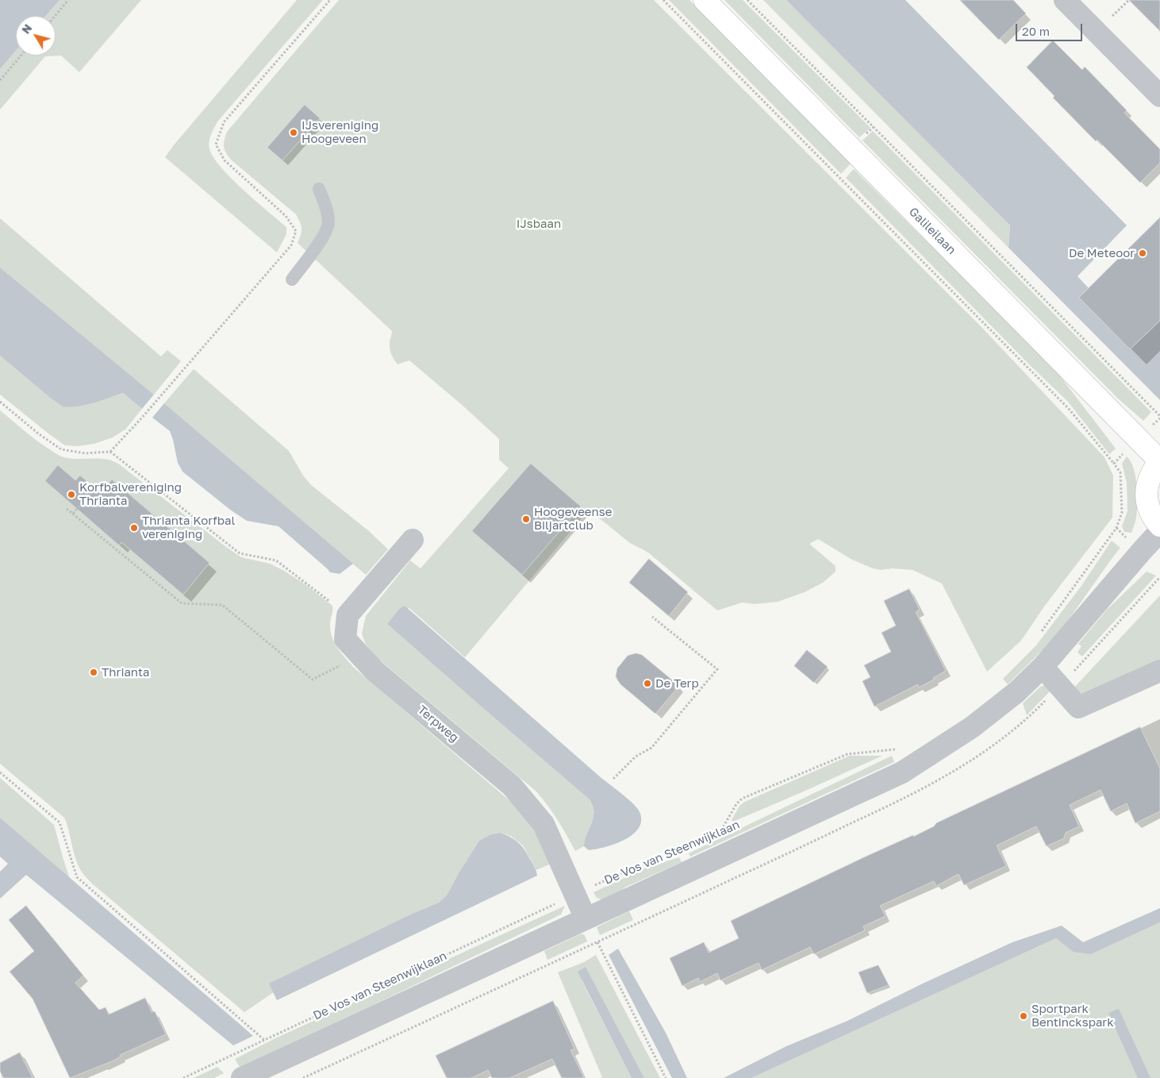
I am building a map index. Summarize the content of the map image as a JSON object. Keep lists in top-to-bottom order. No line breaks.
{"streets":{"main road":["Galileilaan"],"street":["Terpweg","De Vos van Steenwijklaan"]},"crossings":[["Terpweg","De Vos van Steenwijklaan"]],"parks":["IJsbaan"],"places":["IJsvereniging Hoogeveen","De Meteoor","Korfbalvereniging Thrianta","Hoogeveense Biljartclub","Thrianta Korfbal vereniging","Thrianta","De Terp","Sportpark Bentinckspark"],"scale_bar":"20 m","north":"top left"}
